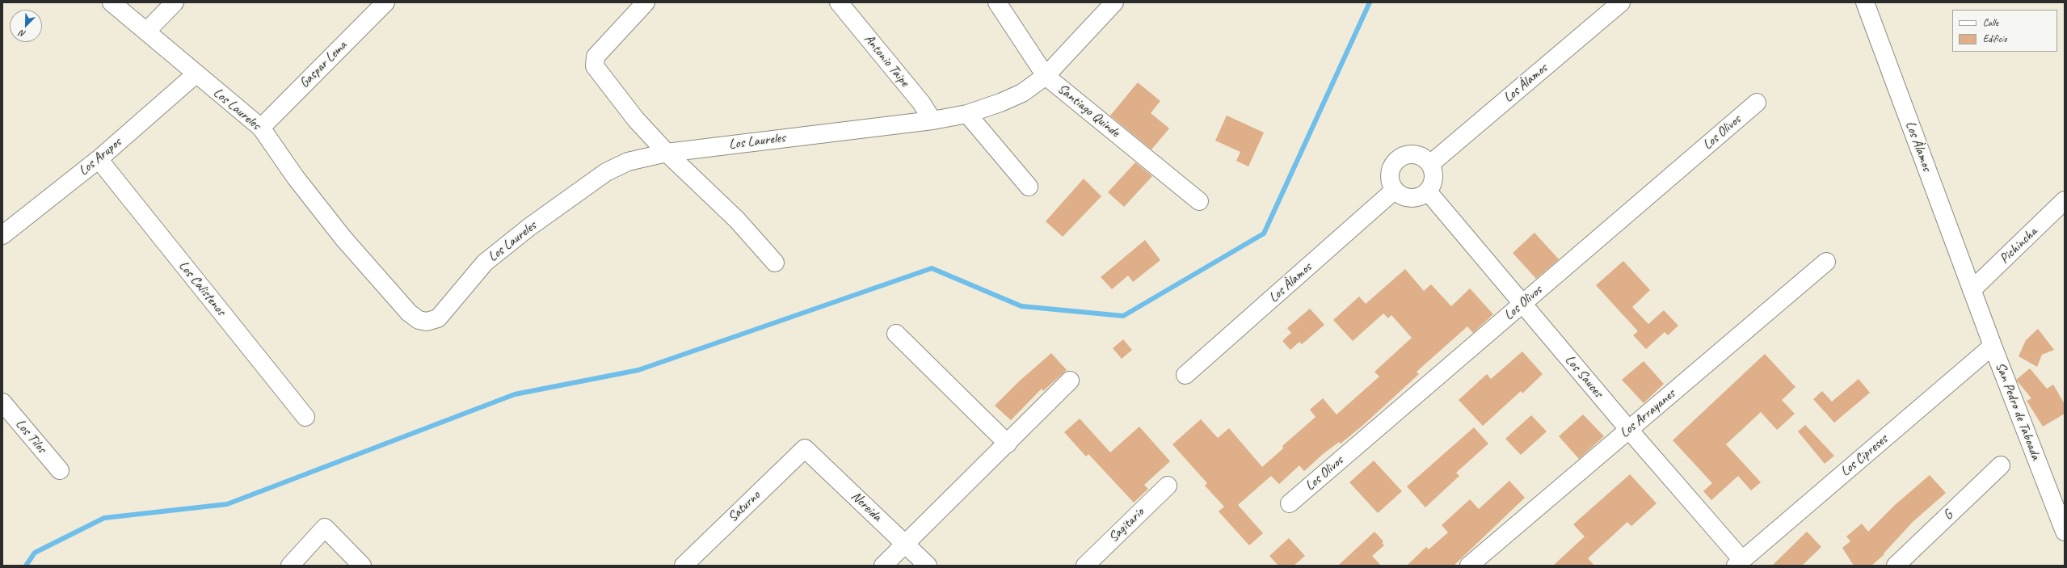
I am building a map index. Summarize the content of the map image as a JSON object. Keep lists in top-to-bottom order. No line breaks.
{"streets":{"street":["Antonio Taipe","Gaspar Lema","Los Àlamos","Los Laureles","Santiago Quinde","Los Olivos","Los Arupos","Pichincha","Los Calistenos","Los Sauces","San Pedro de Taboada","Los Arrayanes","Los Tilos","Los Cipreses","Saturno","Nereida","G","Sagitario"]},"crossings":[["Antonio Taipe","Los Laureles"],["Gaspar Lema","Los Laureles"],["Los Àlamos","Pichincha"],["Los Àlamos","Los Sauces"],["Los Àlamos","San Pedro de Taboada"],["Los Laureles","Santiago Quinde"],["Los Laureles","Los Arupos"],["Los Olivos","Los Sauces"],["Los Arupos","Los Calistenos"],["Pichincha","San Pedro de Taboada"],["Los Sauces","Los Arrayanes"],["Los Sauces","Los Cipreses"],["San Pedro de Taboada","Los Cipreses"],["Saturno","Nereida"]],"legend":["Calle","Edificio"],"north":"bottom left"}
